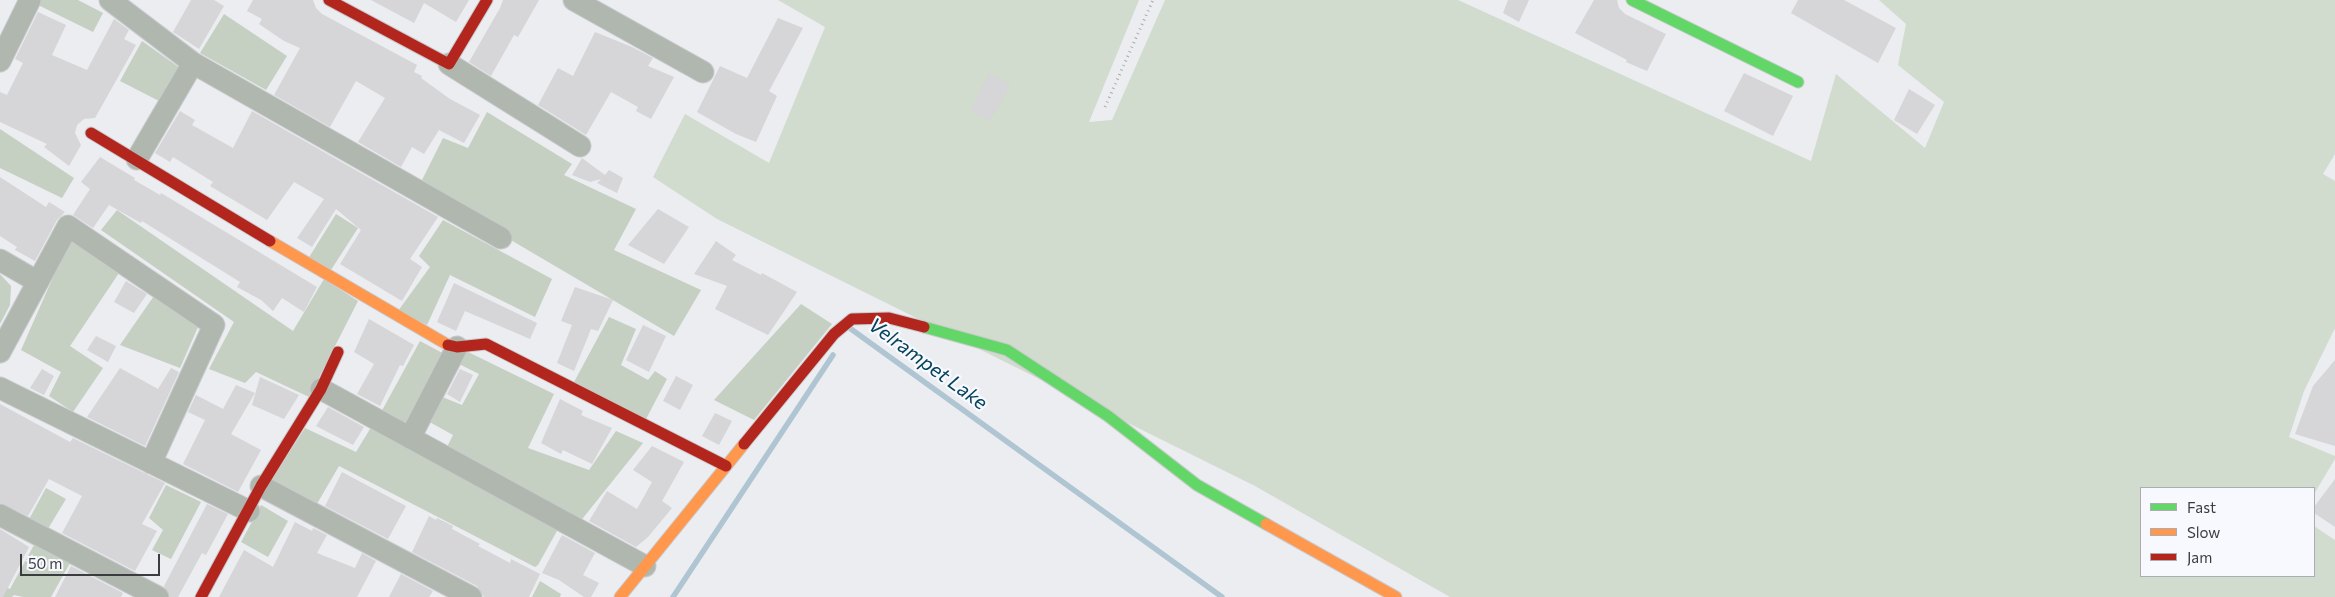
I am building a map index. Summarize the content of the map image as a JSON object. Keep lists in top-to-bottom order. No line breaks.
{"water":["Velrampet Lake"],"legend":["Fast","Slow","Jam"],"scale_bar":"50 m"}
